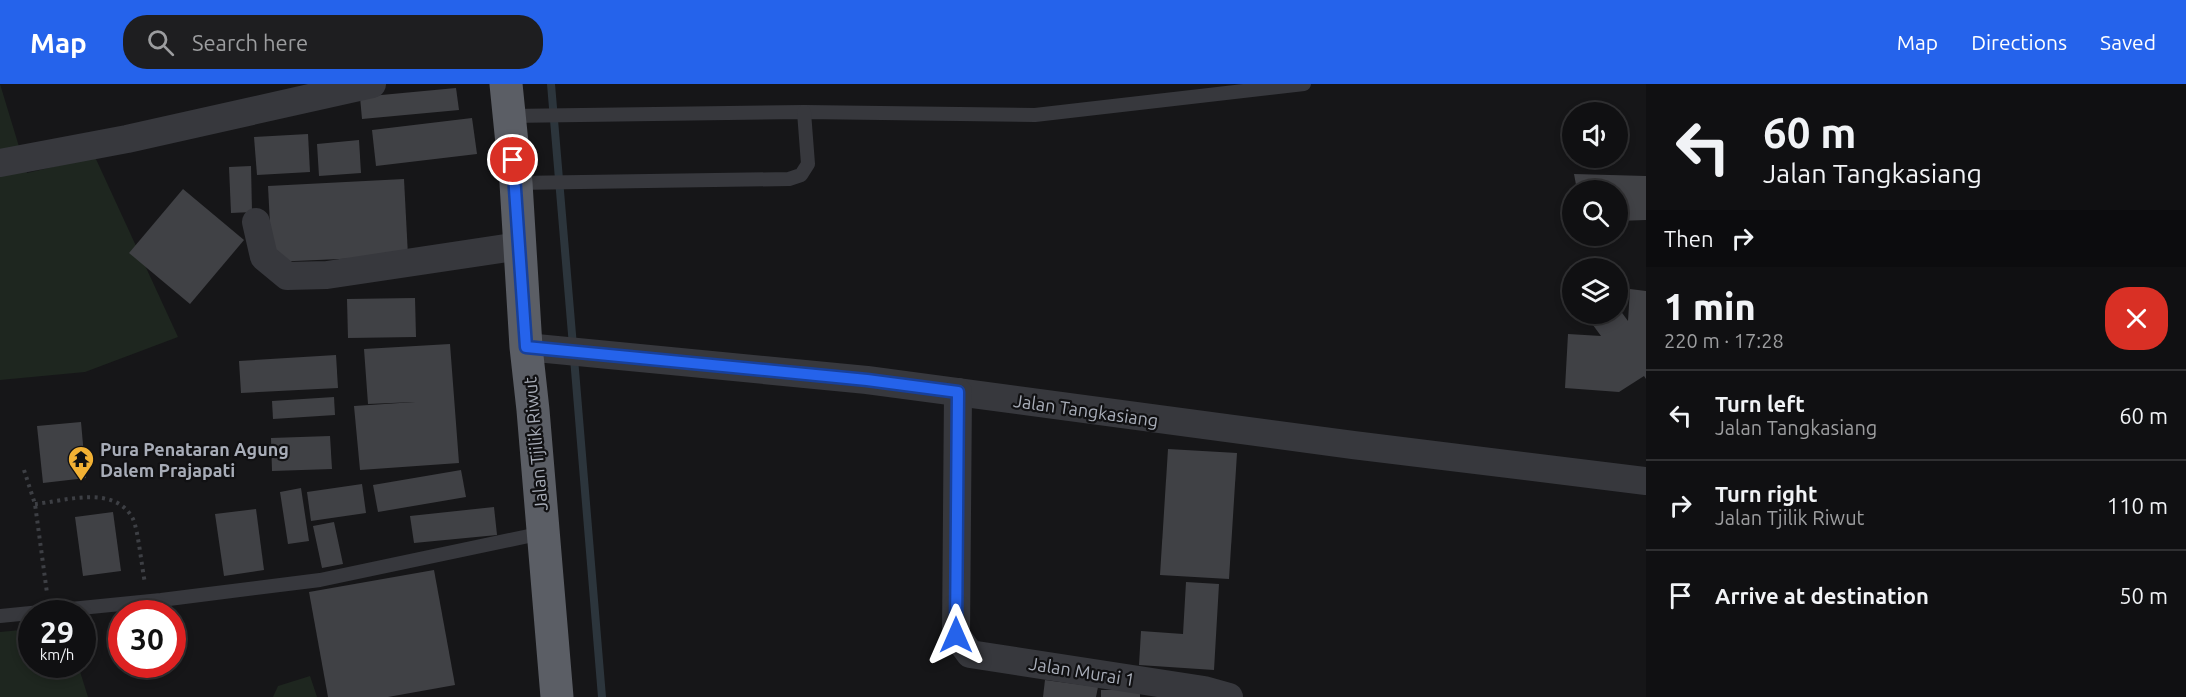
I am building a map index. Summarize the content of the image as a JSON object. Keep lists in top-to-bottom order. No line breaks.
{"streets":{"highway":["Jalan Tjilik Riwut"],"street":["Jalan Tangkasiang","Jalan Murai 1"]},"crossings":[["Jalan Tangkasiang","Jalan Tjilik Riwut"],["Jalan Tangkasiang","Jalan Murai 1"]],"places":{"temple":["Pura Penataran Agung Dalem Prajapati"]},"page":{"header":"Map","search":"Search here","nav":["Map","Directions","Saved"],"turn":["60 m","Jalan Tangkasiang"],"then":"Then","heading":["1 min","220 m · 17:28"],"list":[{"name":"Turn left","note":"Jalan Tangkasiang","value":"60 m"},{"name":"Turn right","note":"Jalan Tjilik Riwut","value":"110 m"},{"name":"Arrive at destination","value":"50 m"}],"speed":"29 km/h","limit":"30"}}
